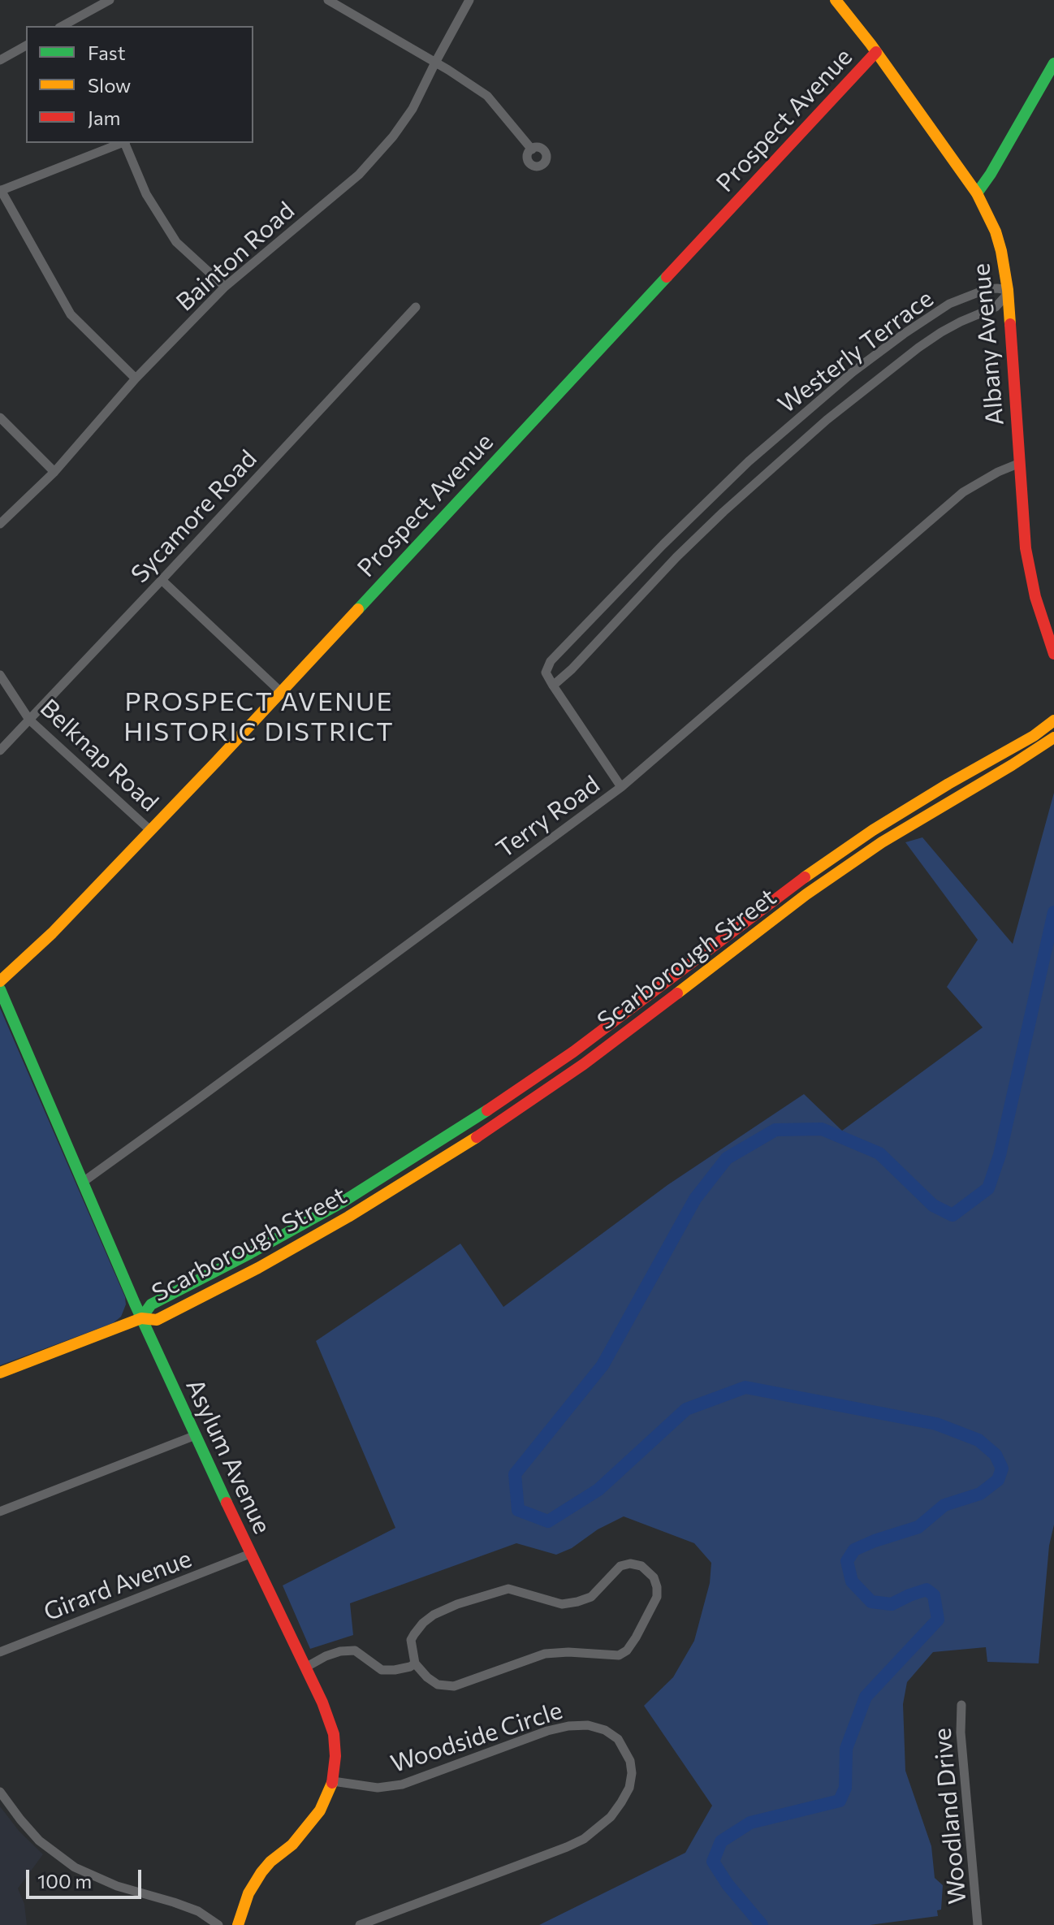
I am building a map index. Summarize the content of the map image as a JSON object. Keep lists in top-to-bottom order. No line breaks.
{"streets":{"main road":["Prospect Avenue","Albany Avenue","Scarborough Street","Asylum Avenue"],"street":["Bainton Road","Westerly Terrace","Sycamore Road","Belknap Road","Terry Road","Girard Avenue","Woodside Circle","Woodland Drive"]},"crossings":[["Prospect Avenue","Albany Avenue"],["Prospect Avenue","Belknap Road"],["Albany Avenue","Westerly Terrace"],["Albany Avenue","Terry Road"],["Sycamore Road","Belknap Road"],["Terry Road","Asylum Avenue"],["Scarborough Street","Asylum Avenue"],["Asylum Avenue","Girard Avenue"],["Asylum Avenue","Woodside Circle"]],"districts":["PROSPECT AVENUE HISTORIC DISTRICT"],"legend":["Fast","Slow","Jam"],"scale_bar":"100 m"}
